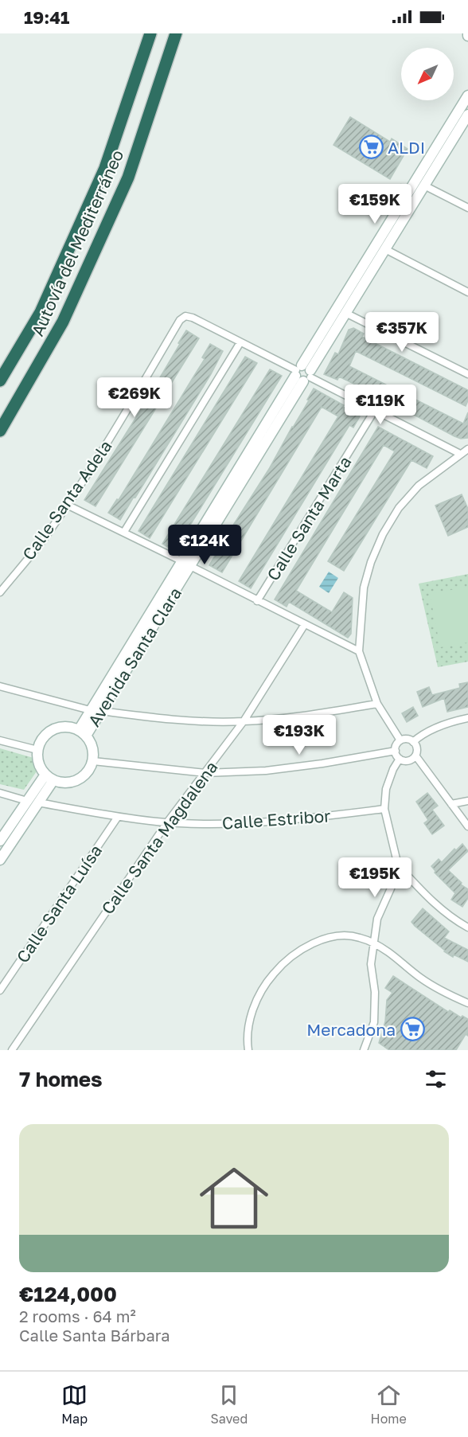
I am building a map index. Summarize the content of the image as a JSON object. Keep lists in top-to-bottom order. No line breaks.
{"streets":{"highway":["Autovía del Mediterráneo"],"street":["Calle Santa Adela","Calle Santa Marta","Avenida Santa Clara","Calle Estribor","Calle Santa Magdalena","Calle Santa Luísa"]},"crossings":[["Calle Santa Adela","Calle Santa Marta"],["Calle Santa Adela","Avenida Santa Clara"],["Calle Estribor","Calle Santa Magdalena"],["Calle Estribor","Calle Santa Luísa"]],"places":{"supermarket":["ALDI","Mercadona"]},"north":"bottom left","page":{"status":"19:41","price":["€159K","€357K","€269K","€119K","€124K","€193K","€195K"],"heading":"7 homes","list":[{"name":"€124,000","note":"2 rooms · 64 m² · Calle Santa Bárbara"}],"tabs":["Map","Saved","Home"]}}
